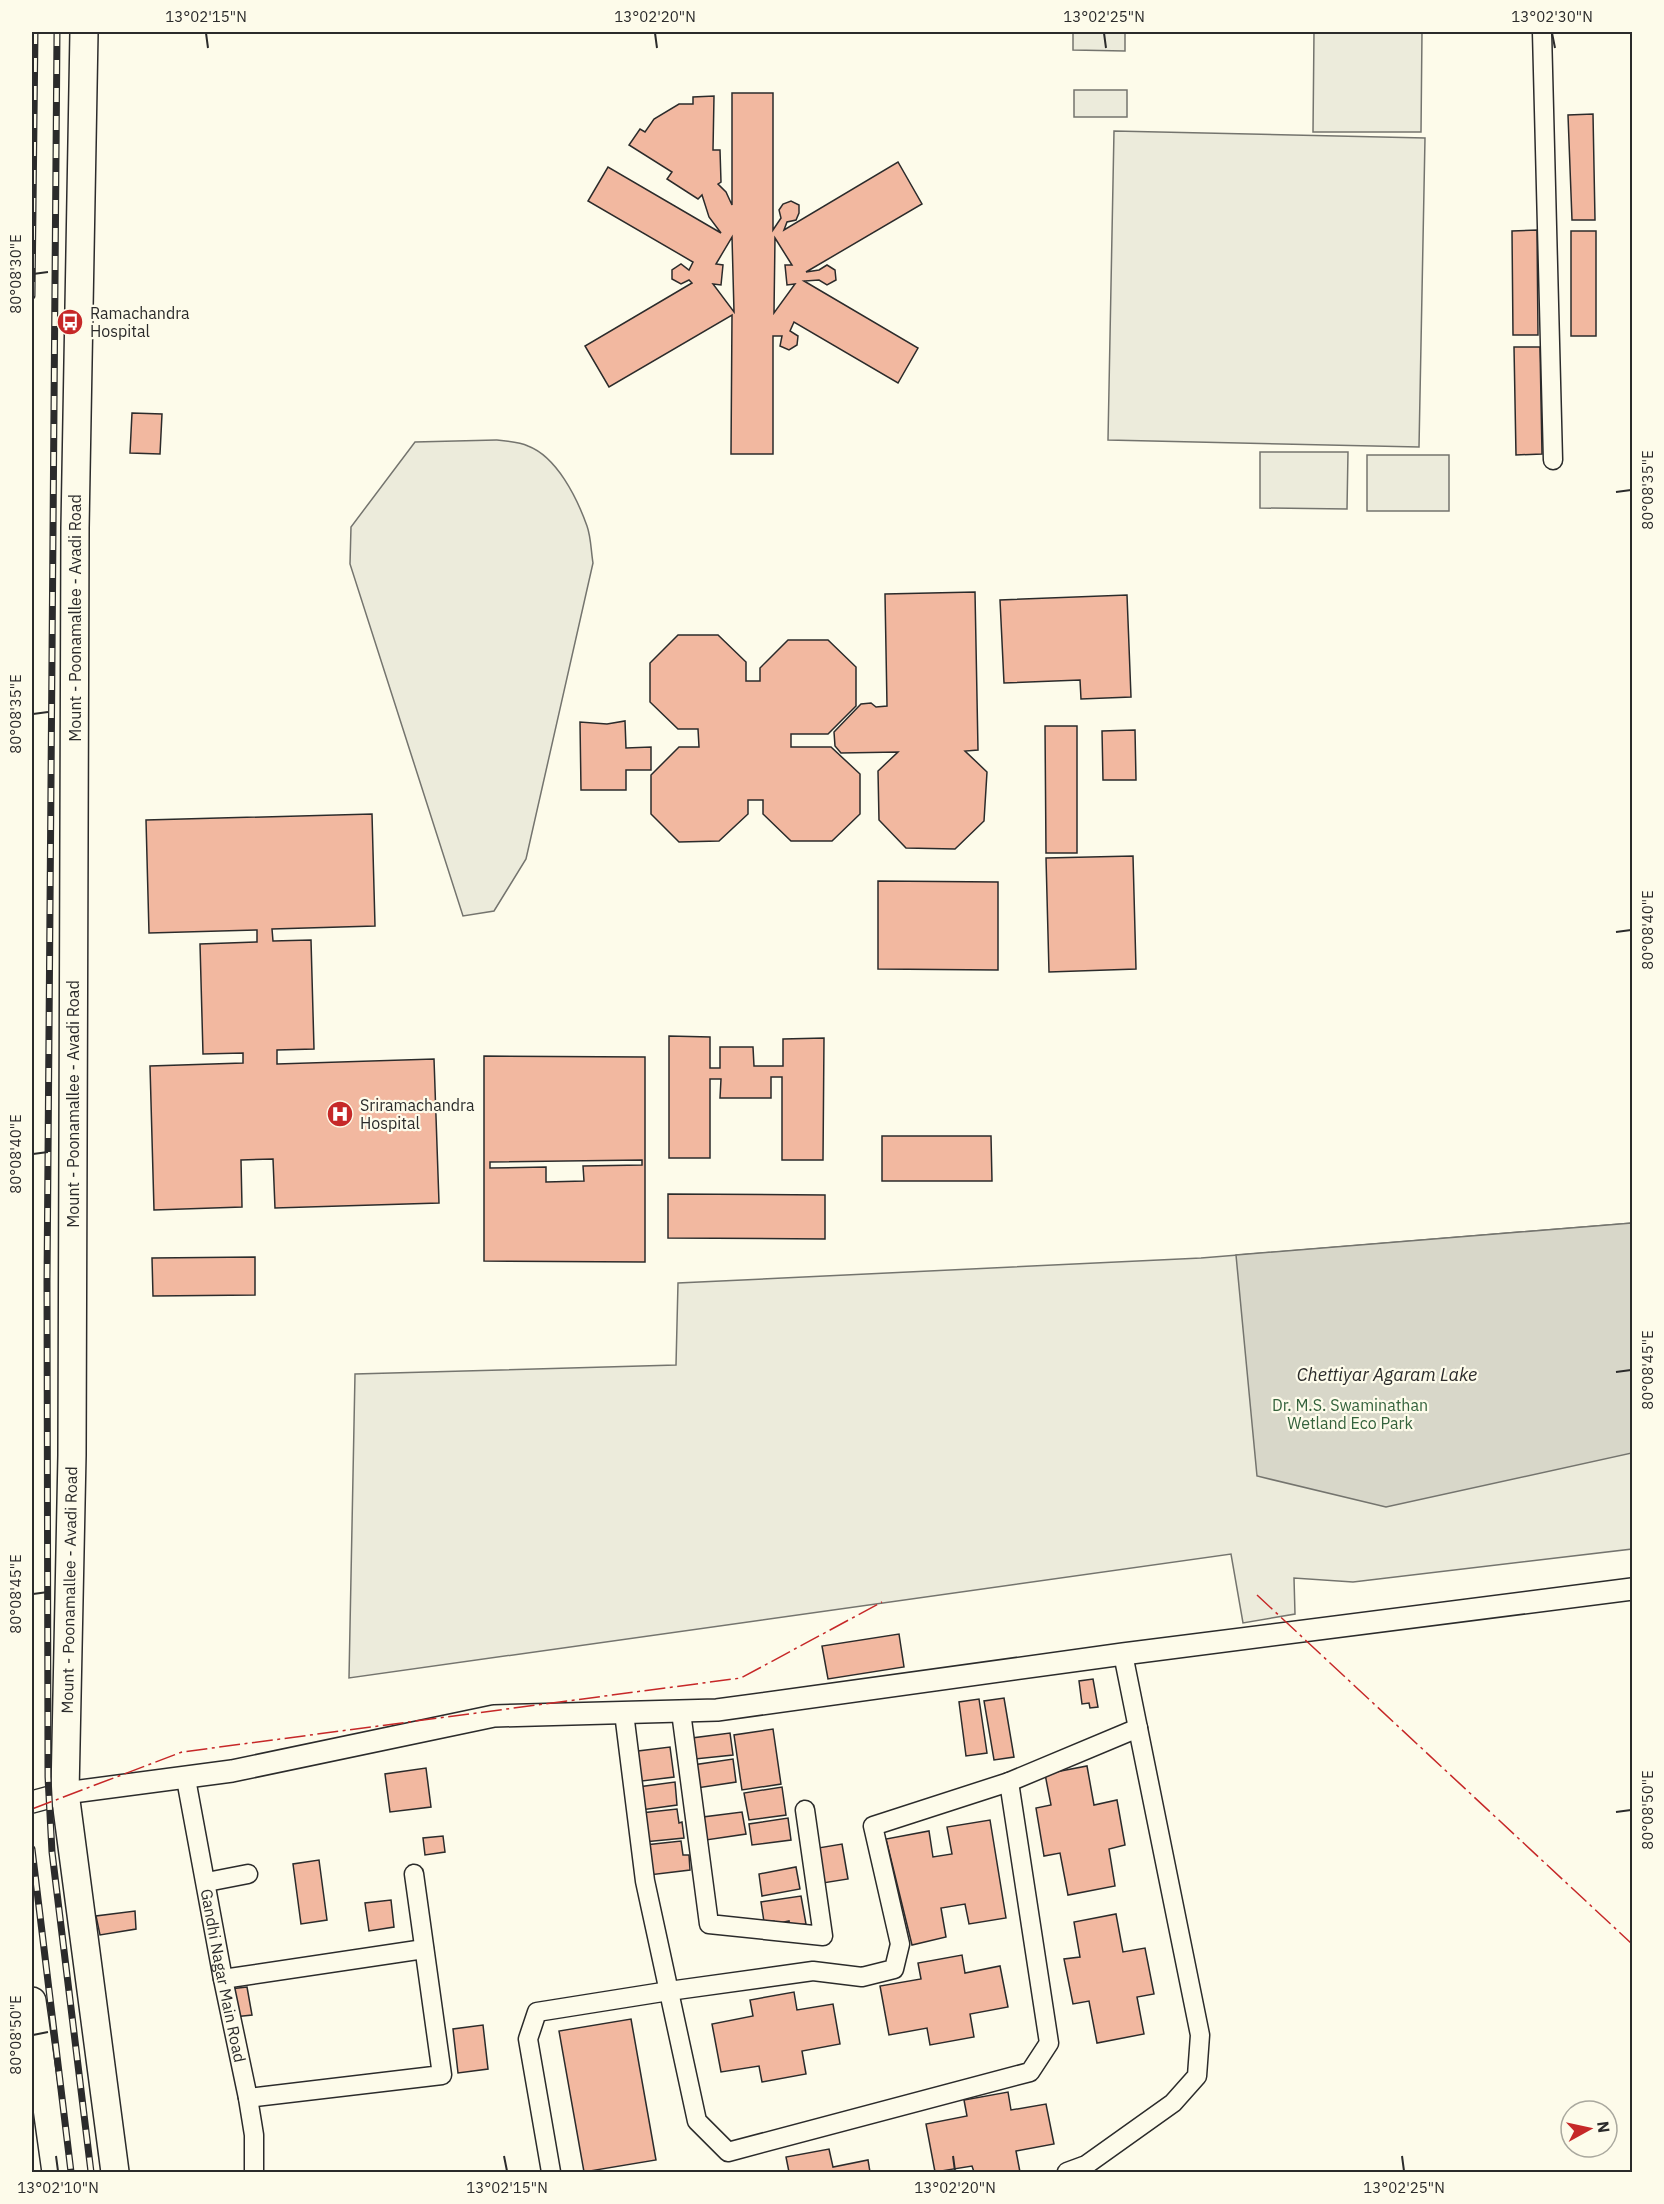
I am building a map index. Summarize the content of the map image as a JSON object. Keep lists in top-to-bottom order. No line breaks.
{"streets":{"main road":["Mount - Poonamallee - Avadi Road"],"street":["Gandhi Nagar Main Road"]},"water":["Chettiyar Agaram Lake"],"parks":["Dr. M.S. Swaminathan Wetland Eco Park"],"places":{"bus stop":["Ramachandra Hospital"],"hospital":["Sriramachandra Hospital"]},"north":"right","coordinates":["13°02'15\"N","13°02'20\"N","13°02'25\"N","13°02'30\"N","80°08'30\"E","80°08'35\"E","80°08'40\"E","80°08'45\"E","80°08'50\"E","13°02'10\"N"]}
